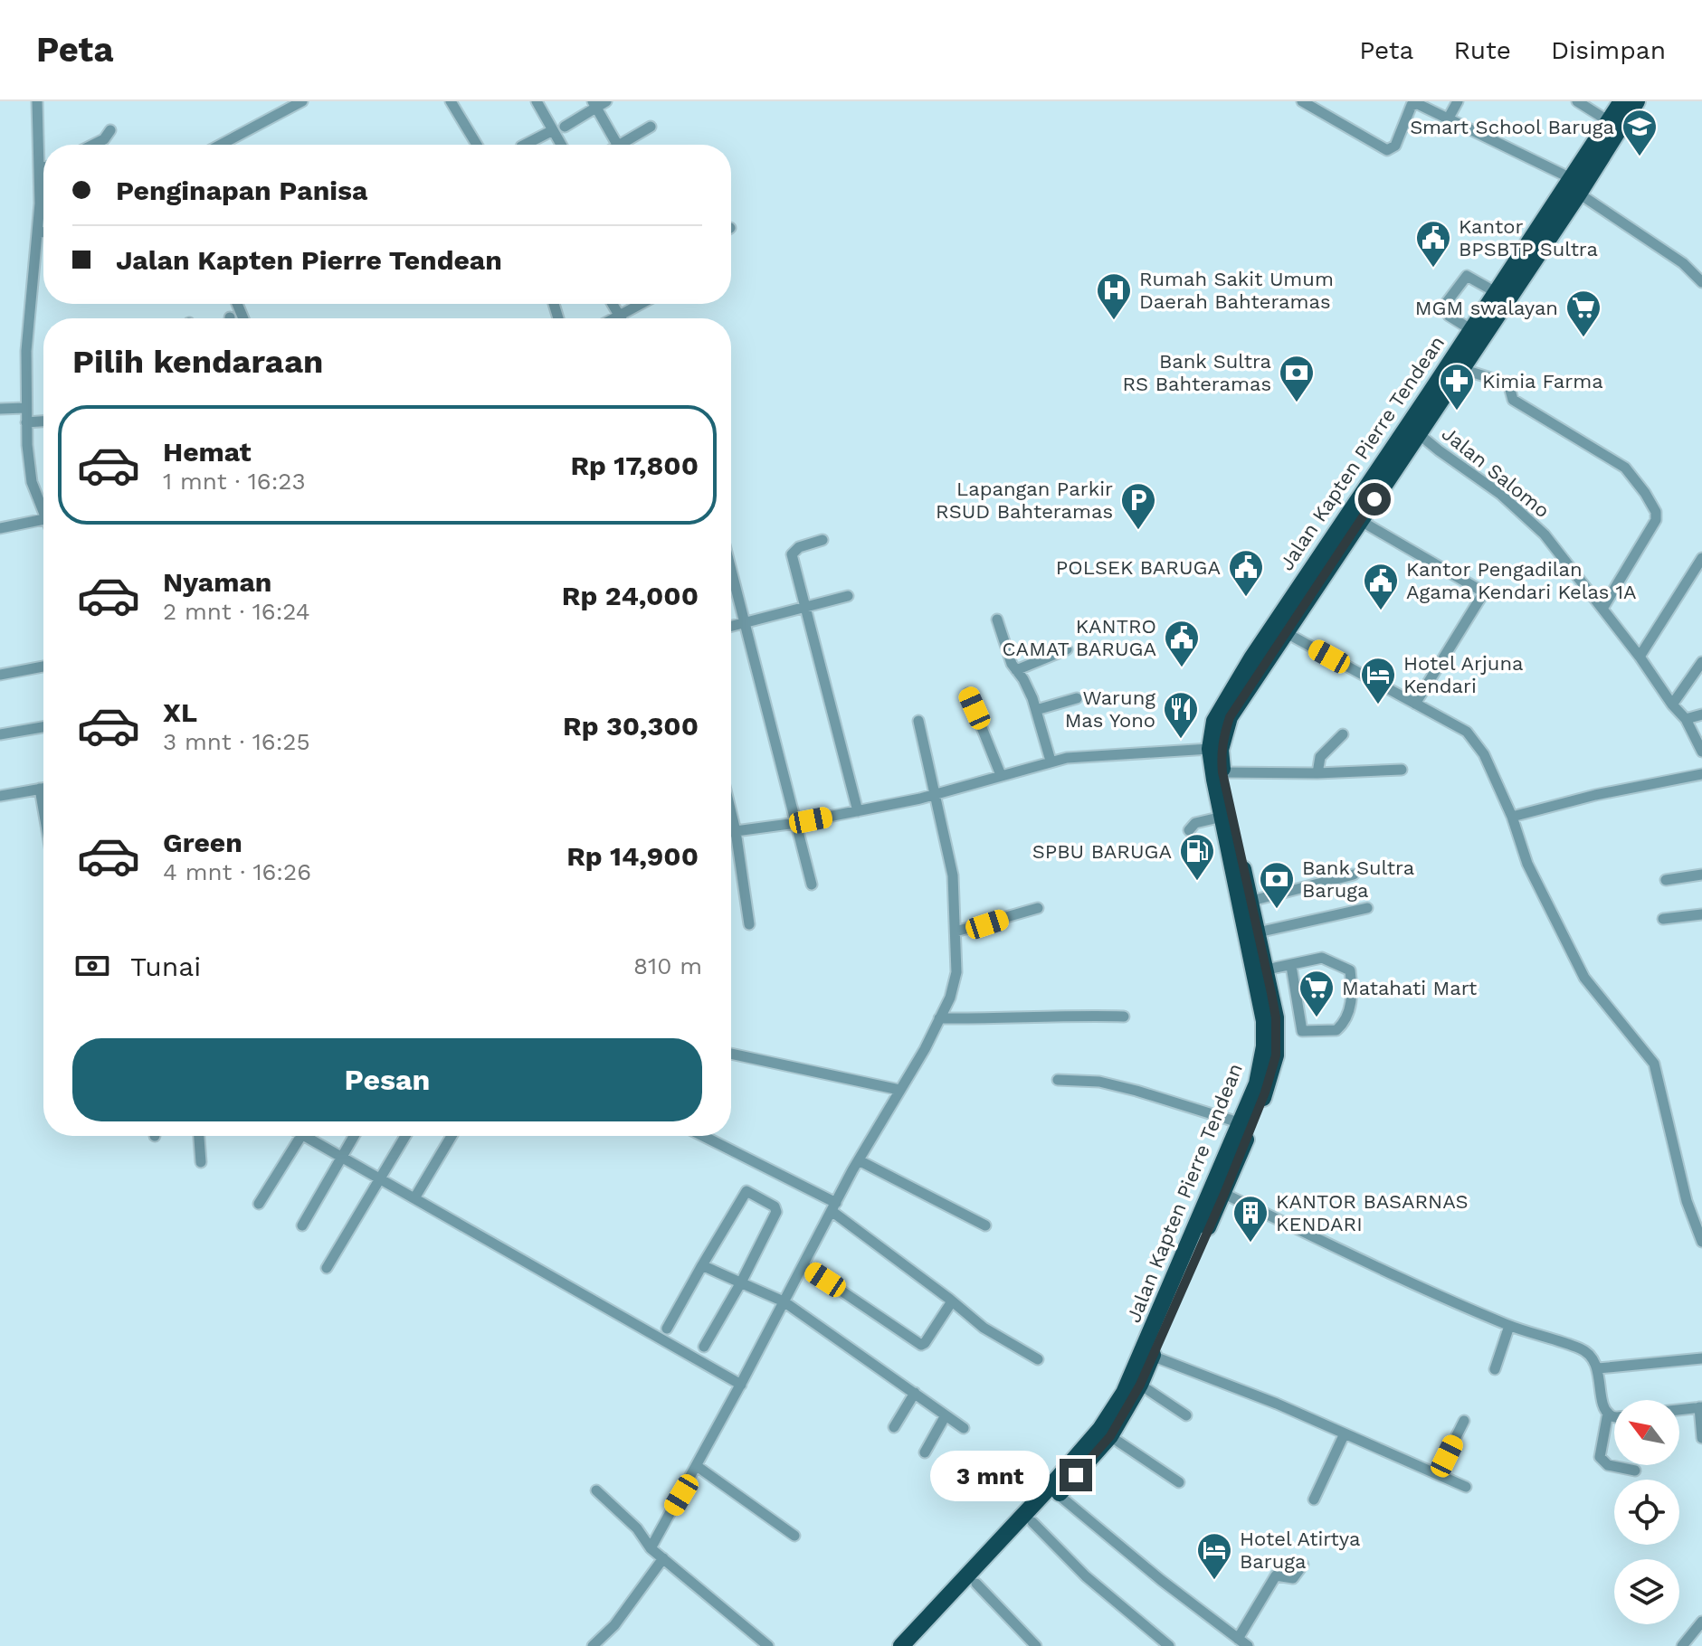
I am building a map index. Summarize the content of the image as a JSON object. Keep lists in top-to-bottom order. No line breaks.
{"streets":{"highway":["Jalan Kapten Pierre Tendean"],"street":["Jalan Salomo"]},"crossings":[["Jalan Kapten Pierre Tendean","Jalan Salomo"]],"places":{"school or university":["Smart School Baruga"],"public building":["Kantor BPSBTP Sultra","POLSEK BARUGA","Kantor Pengadilan Agama Kendari Kelas 1A","KANTRO CAMAT BARUGA"],"hospital":["Rumah Sakit Umum Daerah Bahteramas"],"supermarket":["MGM swalayan","Matahati Mart"],"bank":["Bank Sultra RS Bahteramas","Bank Sultra Baruga"],"pharmacy":["Kimia Farma"],"parking":["Lapangan Parkir RSUD Bahteramas"],"hotel":["Hotel Arjuna Kendari","Hotel Atirtya Baruga"],"restaurant":["Warung Mas Yono"],"fuel station":["SPBU BARUGA"],"building":["KANTOR BASARNAS KENDARI"]},"north":"top left","page":{"header":"Peta","nav":["Peta","Rute","Disimpan"],"banner":["Penginapan Panisa","Jalan Kapten Pierre Tendean"],"heading":"Pilih kendaraan","list":[{"name":"Hemat","note":"1 mnt · 16:23","value":"Rp 17,800"},{"name":"Nyaman","note":"2 mnt · 16:24","value":"Rp 24,000"},{"name":"XL","note":"3 mnt · 16:25","value":"Rp 30,300"},{"name":"Green","note":"4 mnt · 16:26","value":"Rp 14,900"}],"pay":["Tunai","810 m"],"buttons":"Pesan","bubble":"3 mnt"}}
